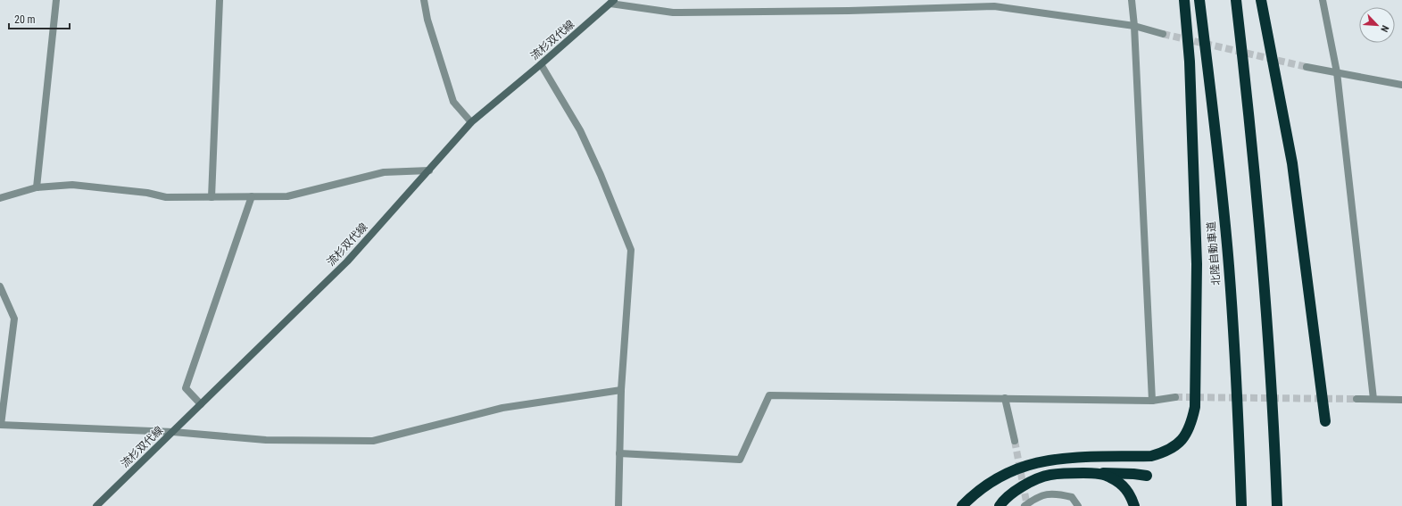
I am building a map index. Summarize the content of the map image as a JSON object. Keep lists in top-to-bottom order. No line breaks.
{"streets":{"highway":["北陸自動車道"],"main road":["流杉双代線"]},"scale_bar":"20 m","north":"bottom right"}
